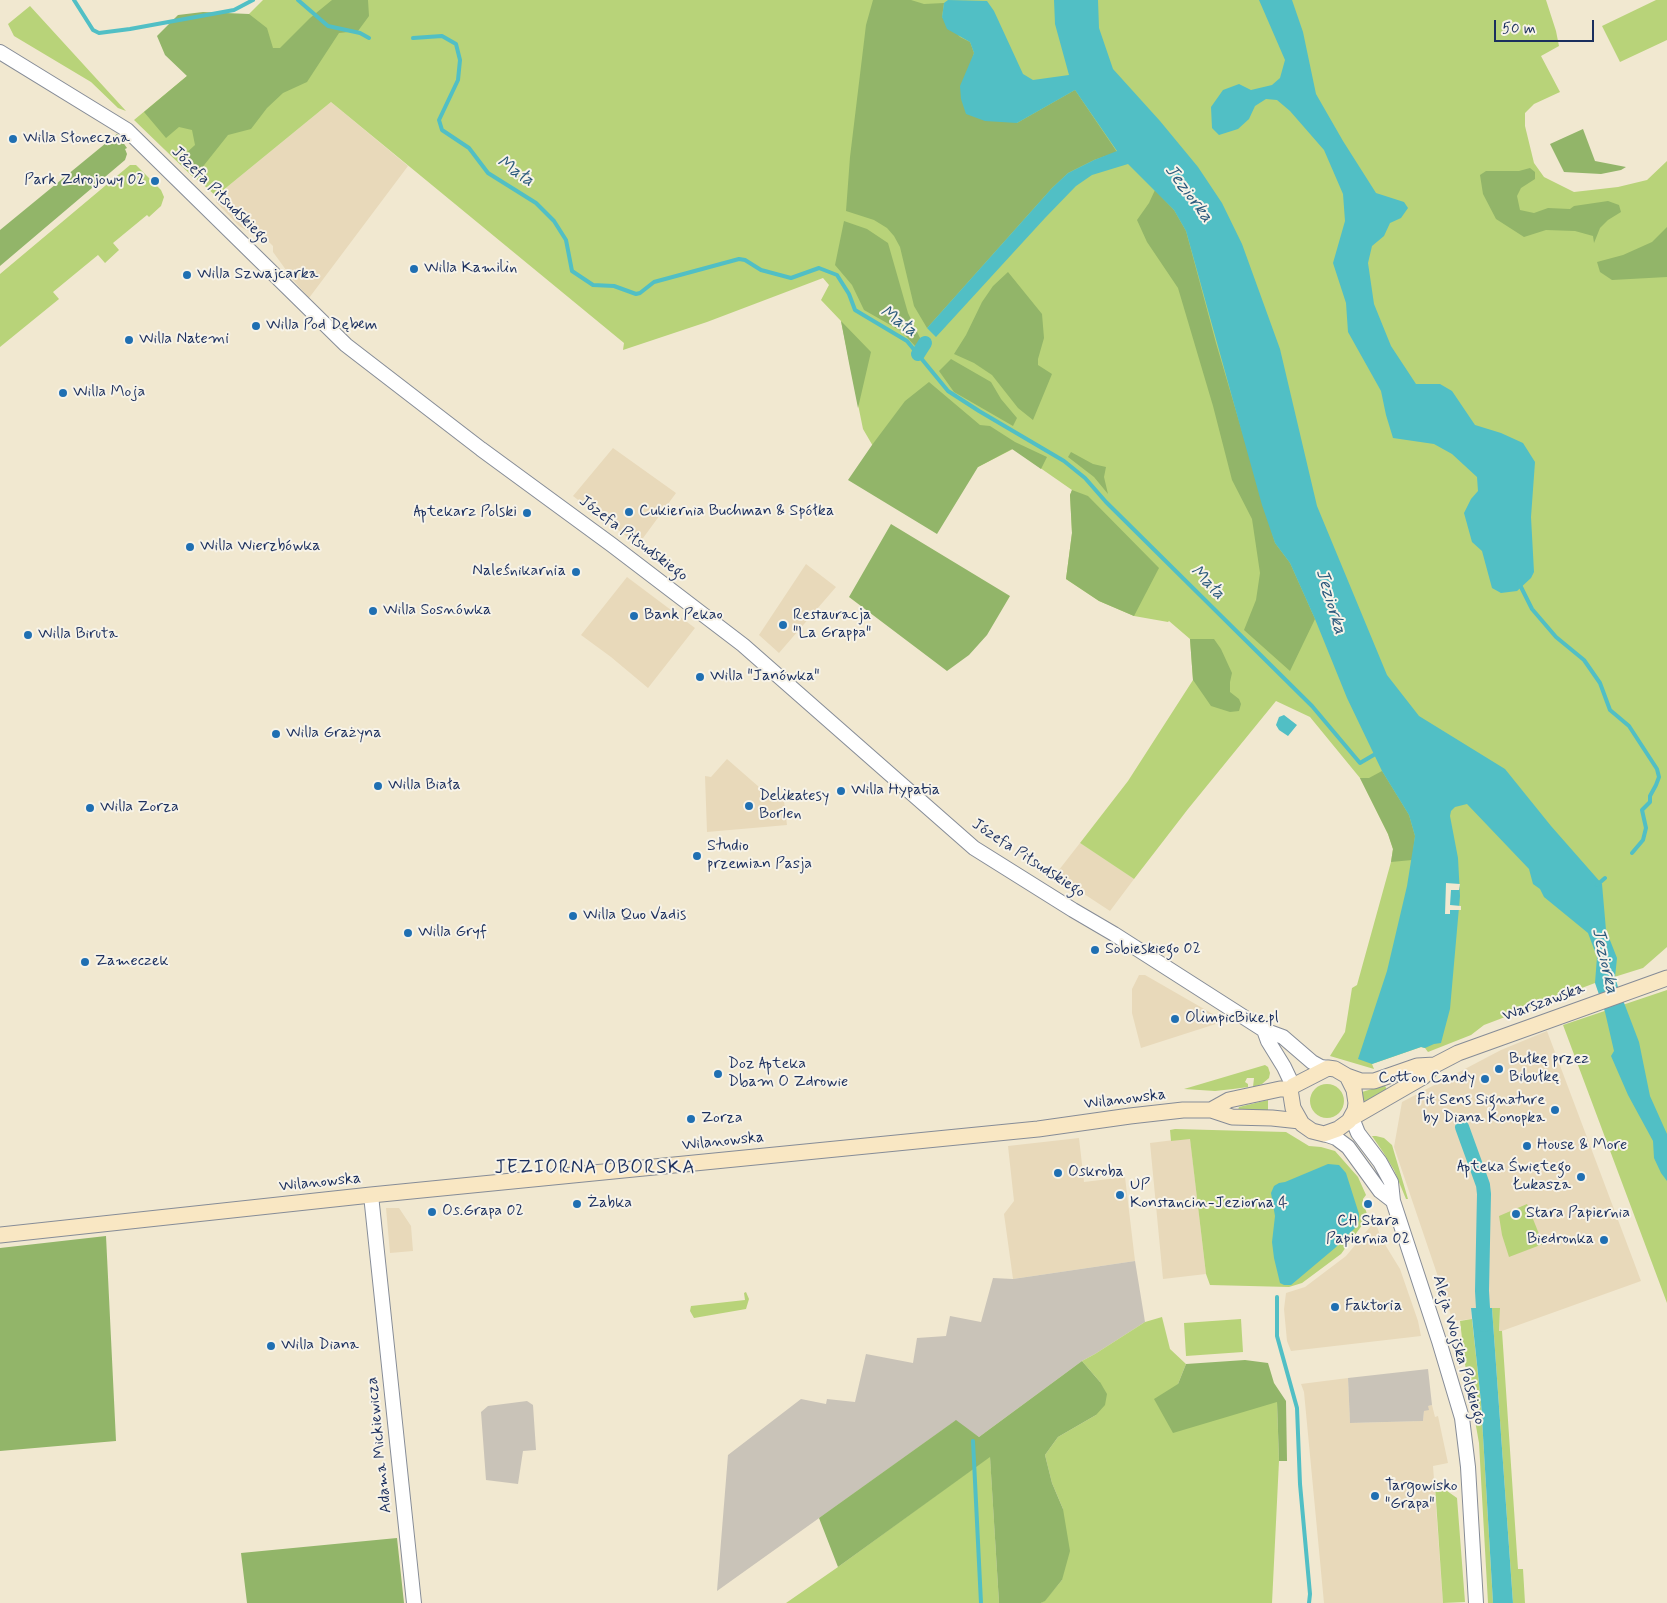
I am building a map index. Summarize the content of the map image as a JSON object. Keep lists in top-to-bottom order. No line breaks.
{"streets":{"main road":["Warszawska","Wilanowska"],"street":["Józefa Piłsudskiego","Aleja Wojska Polskiego","Adama Mickiewicza"]},"crossings":[["Józefa Piłsudskiego","Warszawska"],["Józefa Piłsudskiego","Wilanowska"],["Józefa Piłsudskiego","Aleja Wojska Polskiego"],["Warszawska","Wilanowska"],["Warszawska","Aleja Wojska Polskiego"],["Wilanowska","Aleja Wojska Polskiego"],["Wilanowska","Adama Mickiewicza"]],"districts":["JEZIORNA OBORSKA"],"water":["Mała","Jeziorka"],"places":["Willa Słoneczna","Park Zdrojowy 02","Willa Kamilin","Willa Szwajcarka","Willa Pod Dębem","Willa Natemi","Willa Moja","Cukiernia Buchman & Spółka","Aptekarz Polski","Willa Wierzbówka","Naleśnikarnia","Willa Sosnówka","Bank Pekao","Restauracja \"La Grappa\"","Willa Biruta","Willa \"Janówka\"","Willa Grażyna","Willa Biała","Willa Hypatia","Delikatesy Borlen","Willa Zorza","Studio przemian Pasja","Willa Quo Vadis","Willa Gryf","Sobieskiego 02","Zameczek","OlimpicBike.pl","Bułkę przez Bibułkę","Doz Apteka Dbam O Zdrowie","Cotton Candy","Fit Sens Signature by Diana Konopka","Zorza","House & More","Oskroba","Apteka Świętego Łukasza","UP Konstancin-Jeziorna 4","Żabka","CH Stara Papiernia 02","Os.Grapa 02","Stara Papiernia","Biedronka","Faktoria","Willa Diana","Targowisko \"Grapa\""],"scale_bar":"50 m"}
